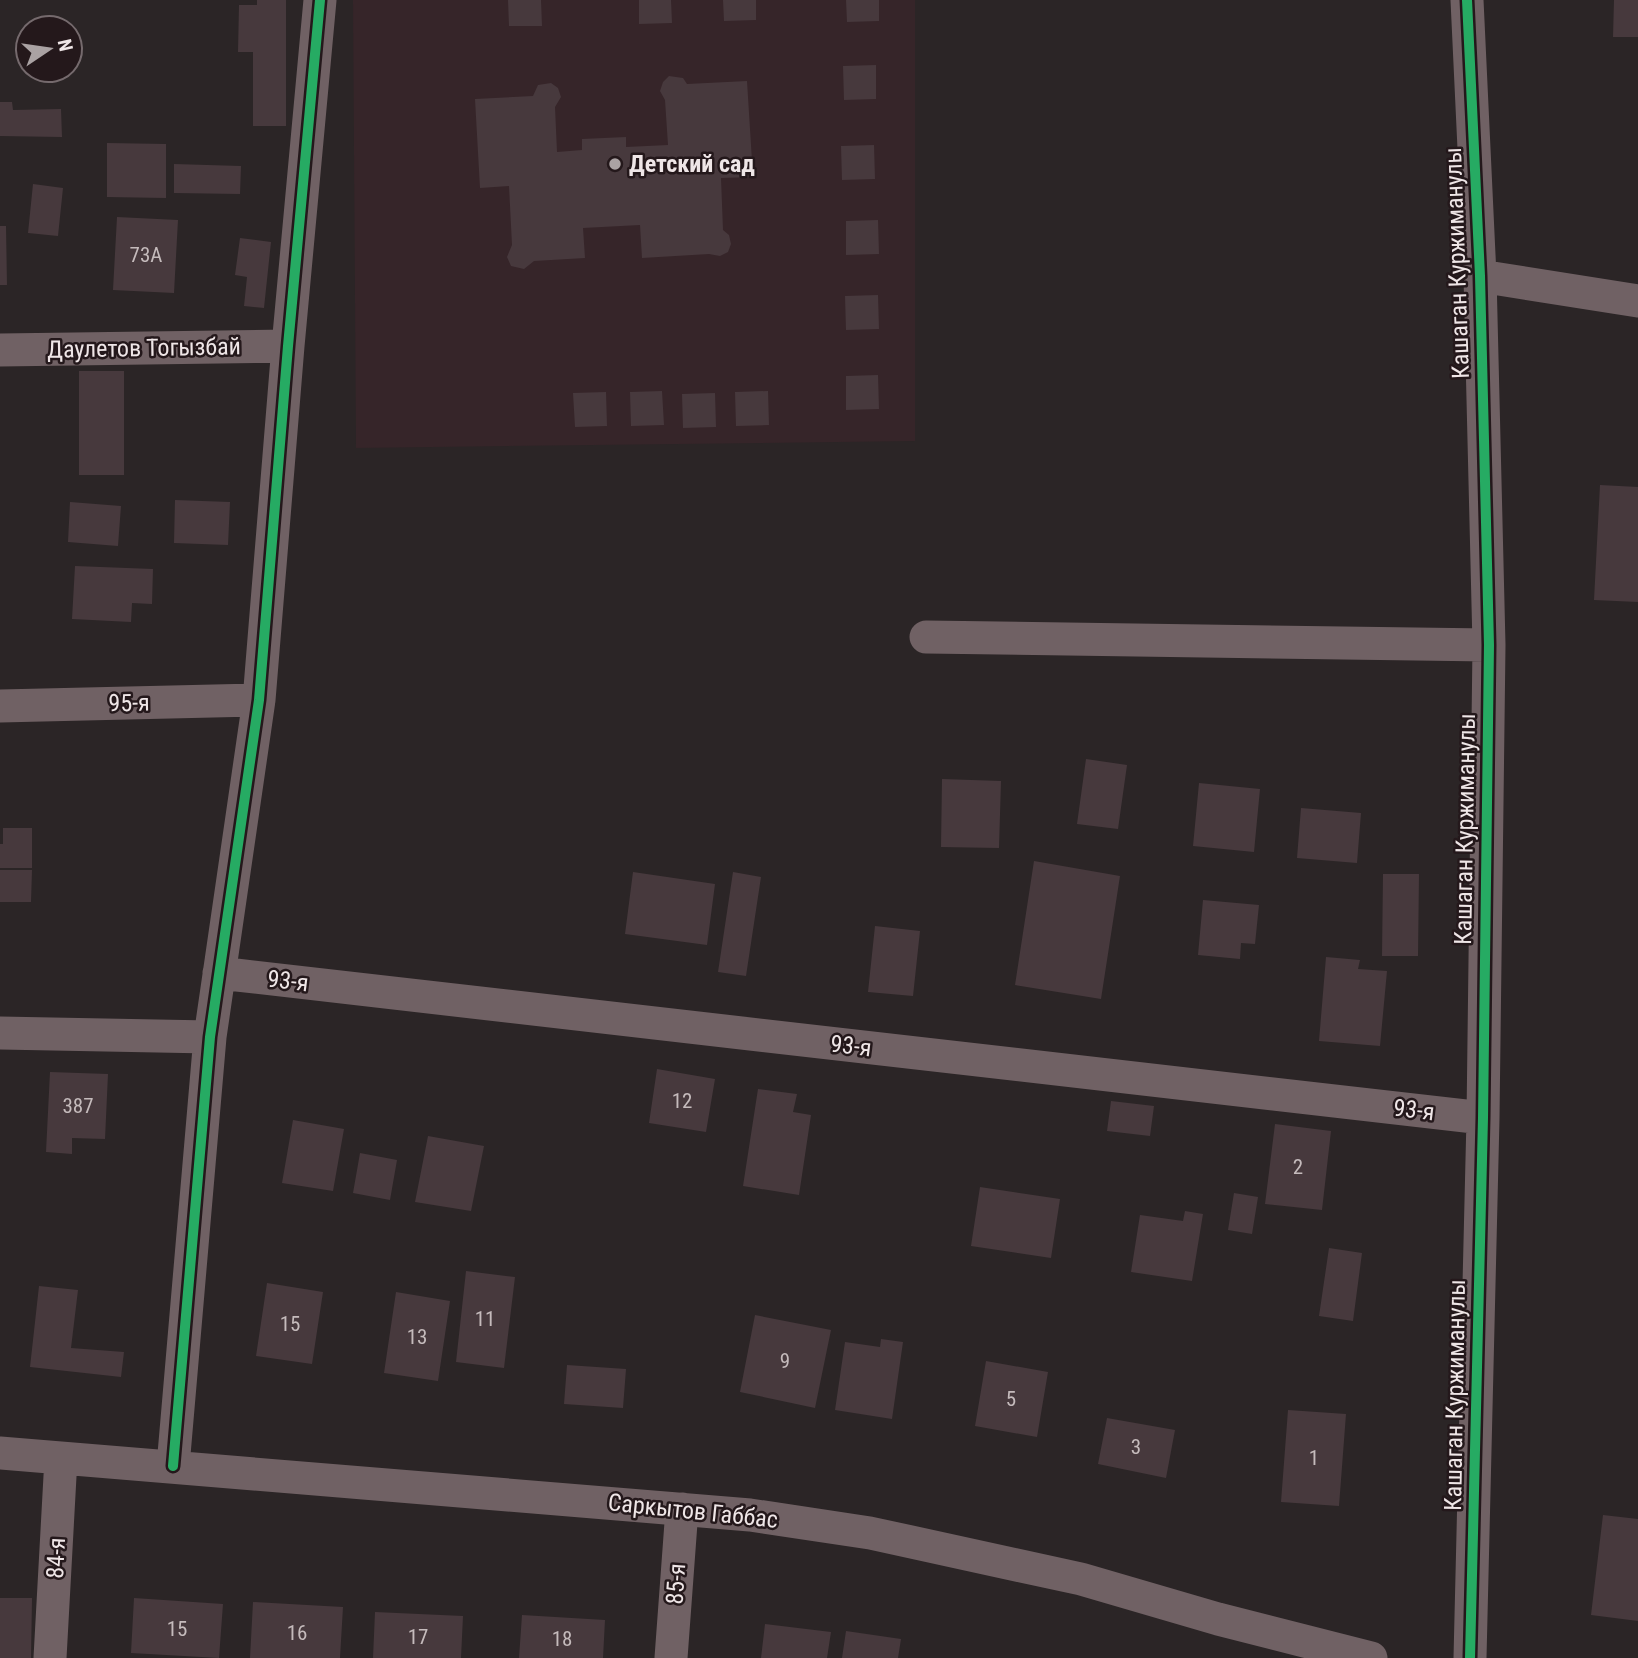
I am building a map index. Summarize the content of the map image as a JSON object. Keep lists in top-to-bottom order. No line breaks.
{"streets":{"street":["Кашаган Куржиманулы","Даулетов Тогызбай","95-я","93-я","Саркытов Габбас","84-я","85-я"]},"crossings":[["Кашаган Куржиманулы","93-я"],["Саркытов Габбас","84-я"],["Саркытов Габбас","85-я"]],"places":["Детский сад"],"house_numbers":["73А","12","387","2","11","15","13","9","5","3","1","15","16","17","18"],"north":"right"}
